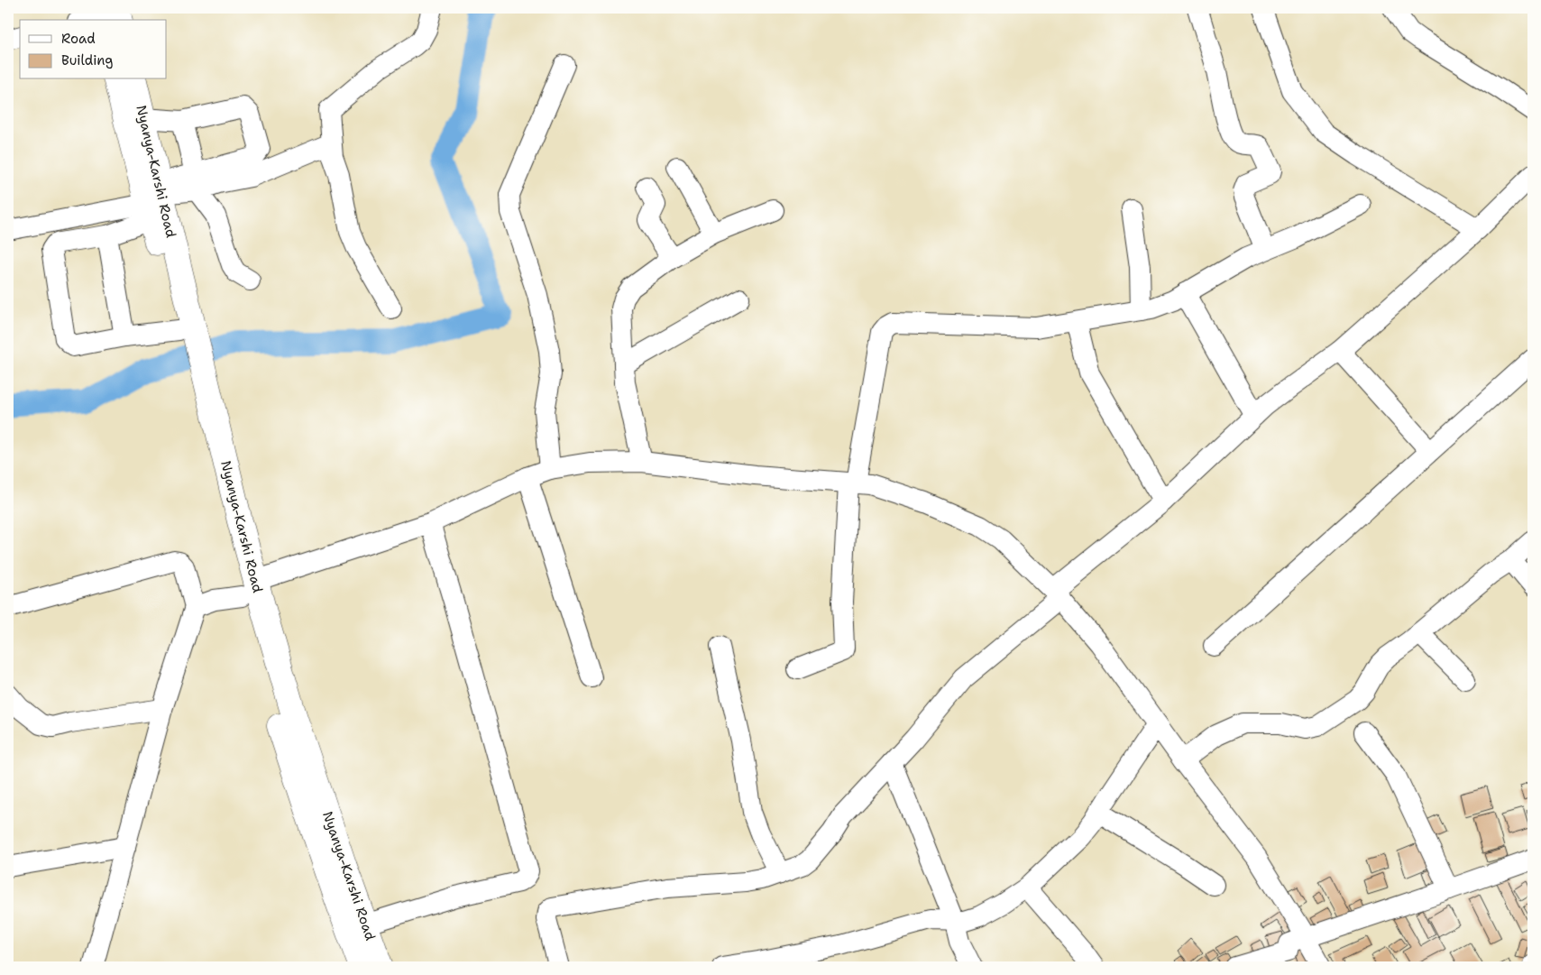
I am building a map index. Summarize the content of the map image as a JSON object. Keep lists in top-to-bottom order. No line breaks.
{"streets":{"main road":["Nyanya-Karshi Road"]},"legend":["Road","Building"]}
